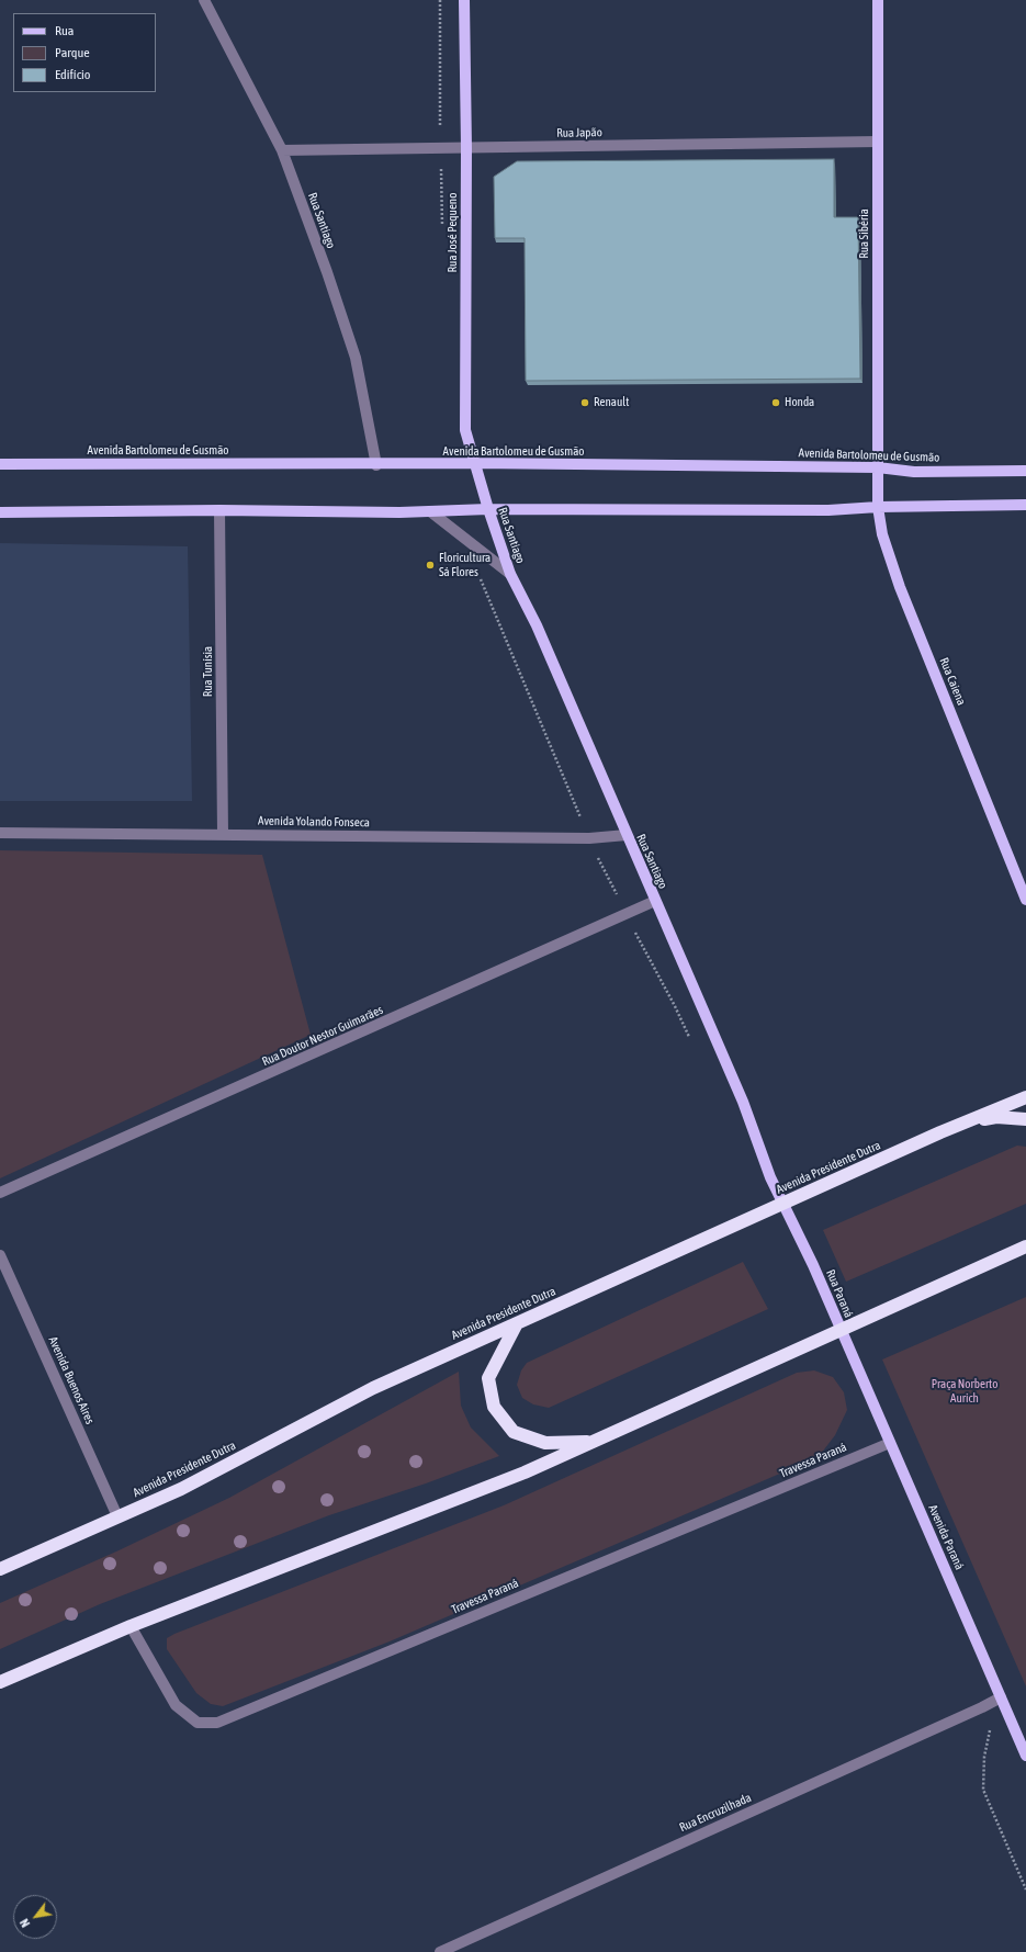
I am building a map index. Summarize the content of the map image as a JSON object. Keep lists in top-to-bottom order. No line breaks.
{"streets":{"highway":["Avenida Presidente Dutra"],"main road":["Rua Santiago","Rua José Pequeno","Rua Sibéria","Avenida Bartolomeu de Gusmão","Rua Caiena","Rua Paraná","Avenida Paraná"],"street":["Rua Japão","Rua Tunísia","Avenida Yolando Fonseca","Rua Doutor Nestor Guimarães","Avenida Buenos Aires","Travessa Paraná","Rua Encruzilhada"]},"crossings":[["Rua Japão","Rua Santiago"],["Rua Japão","Rua José Pequeno"],["Rua Japão","Rua Sibéria"],["Rua Santiago","Rua José Pequeno"],["Rua Santiago","Avenida Bartolomeu de Gusmão"],["Rua Santiago","Avenida Yolando Fonseca"],["Rua Santiago","Rua Doutor Nestor Guimarães"],["Rua Santiago","Avenida Presidente Dutra"],["Rua Santiago","Rua Paraná"],["Rua José Pequeno","Avenida Bartolomeu de Gusmão"],["Rua Sibéria","Avenida Bartolomeu de Gusmão"],["Rua Sibéria","Rua Caiena"],["Avenida Bartolomeu de Gusmão","Rua Caiena"],["Rua Tunísia","Avenida Yolando Fonseca"],["Avenida Presidente Dutra","Avenida Buenos Aires"],["Rua Paraná","Avenida Paraná"],["Travessa Paraná","Avenida Paraná"],["Avenida Paraná","Rua Encruzilhada"]],"parks":["Praça Norberto Aurich"],"places":["Renault","Honda","Floricultura Sá Flores"],"legend":["Rua","Parque","Edifício"],"north":"bottom left"}
